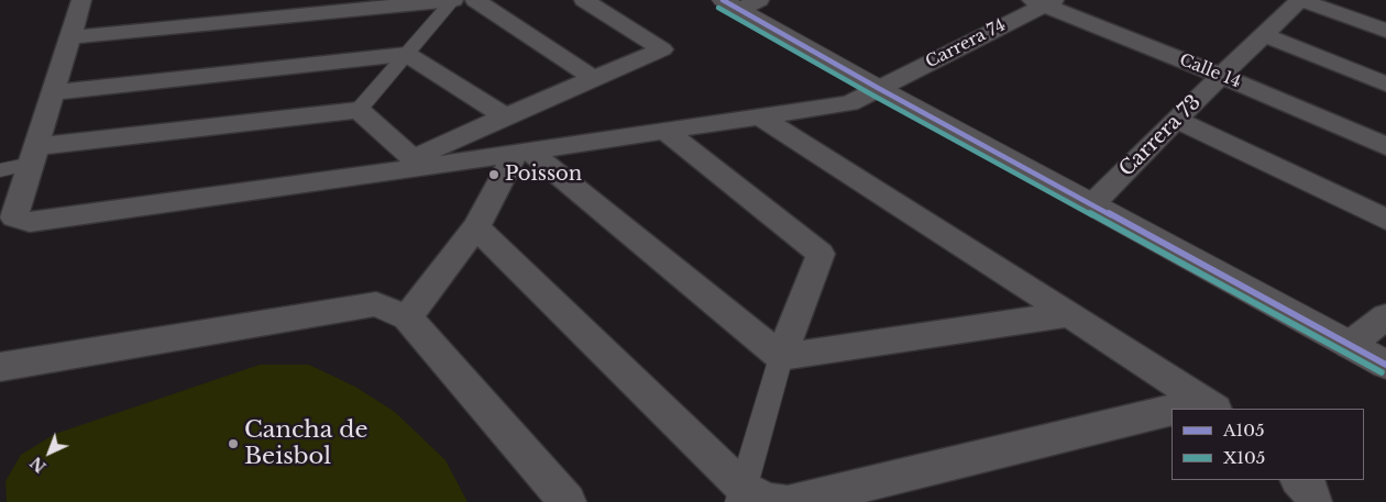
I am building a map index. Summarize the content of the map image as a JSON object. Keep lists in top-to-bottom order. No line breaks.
{"streets":{"street":["Carrera 74","Calle 14","Carrera 73"]},"crossings":[["Carrera 74","Calle 14"],["Calle 14","Carrera 73"]],"places":["Poisson","Cancha de Beisbol"],"lines":["transit line A105","transit line X105"],"legend":["A105","X105"],"north":"bottom left"}
